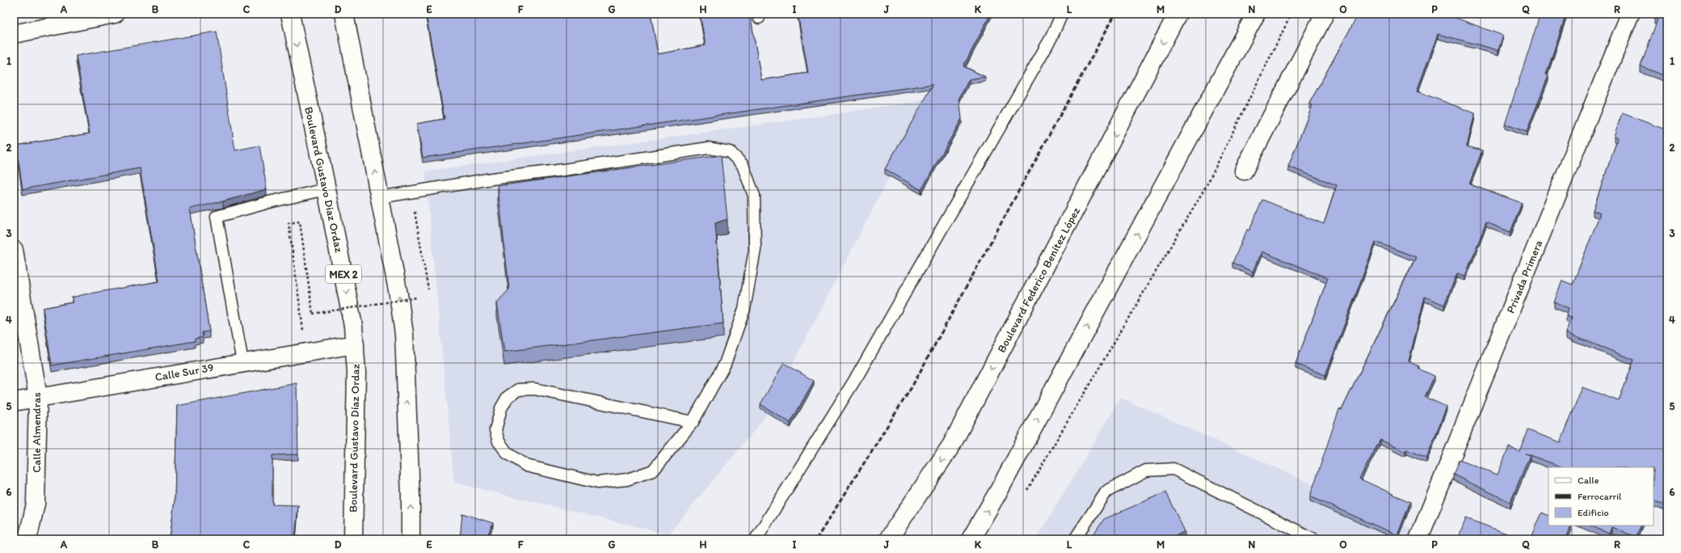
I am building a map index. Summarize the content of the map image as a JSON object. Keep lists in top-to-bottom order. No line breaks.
{"streets":{"main road":["Boulevard Gustavo Díaz Ordaz","MEX 2","Privada Primera","Boulevard Federico Benítez López","Calle Sur 39","Calle Almendras"]},"crossings":[["Boulevard Gustavo Díaz Ordaz","Calle Sur 39"],["Calle Sur 39","Calle Almendras"]],"legend":["Calle","Ferrocarril","Edificio"],"grid":{"columns":["A","B","C","D","E","F","G","H","I","J","K","L","M","N","O","P","Q","R"],"rows":["1","2","3","4","5","6"]}}
